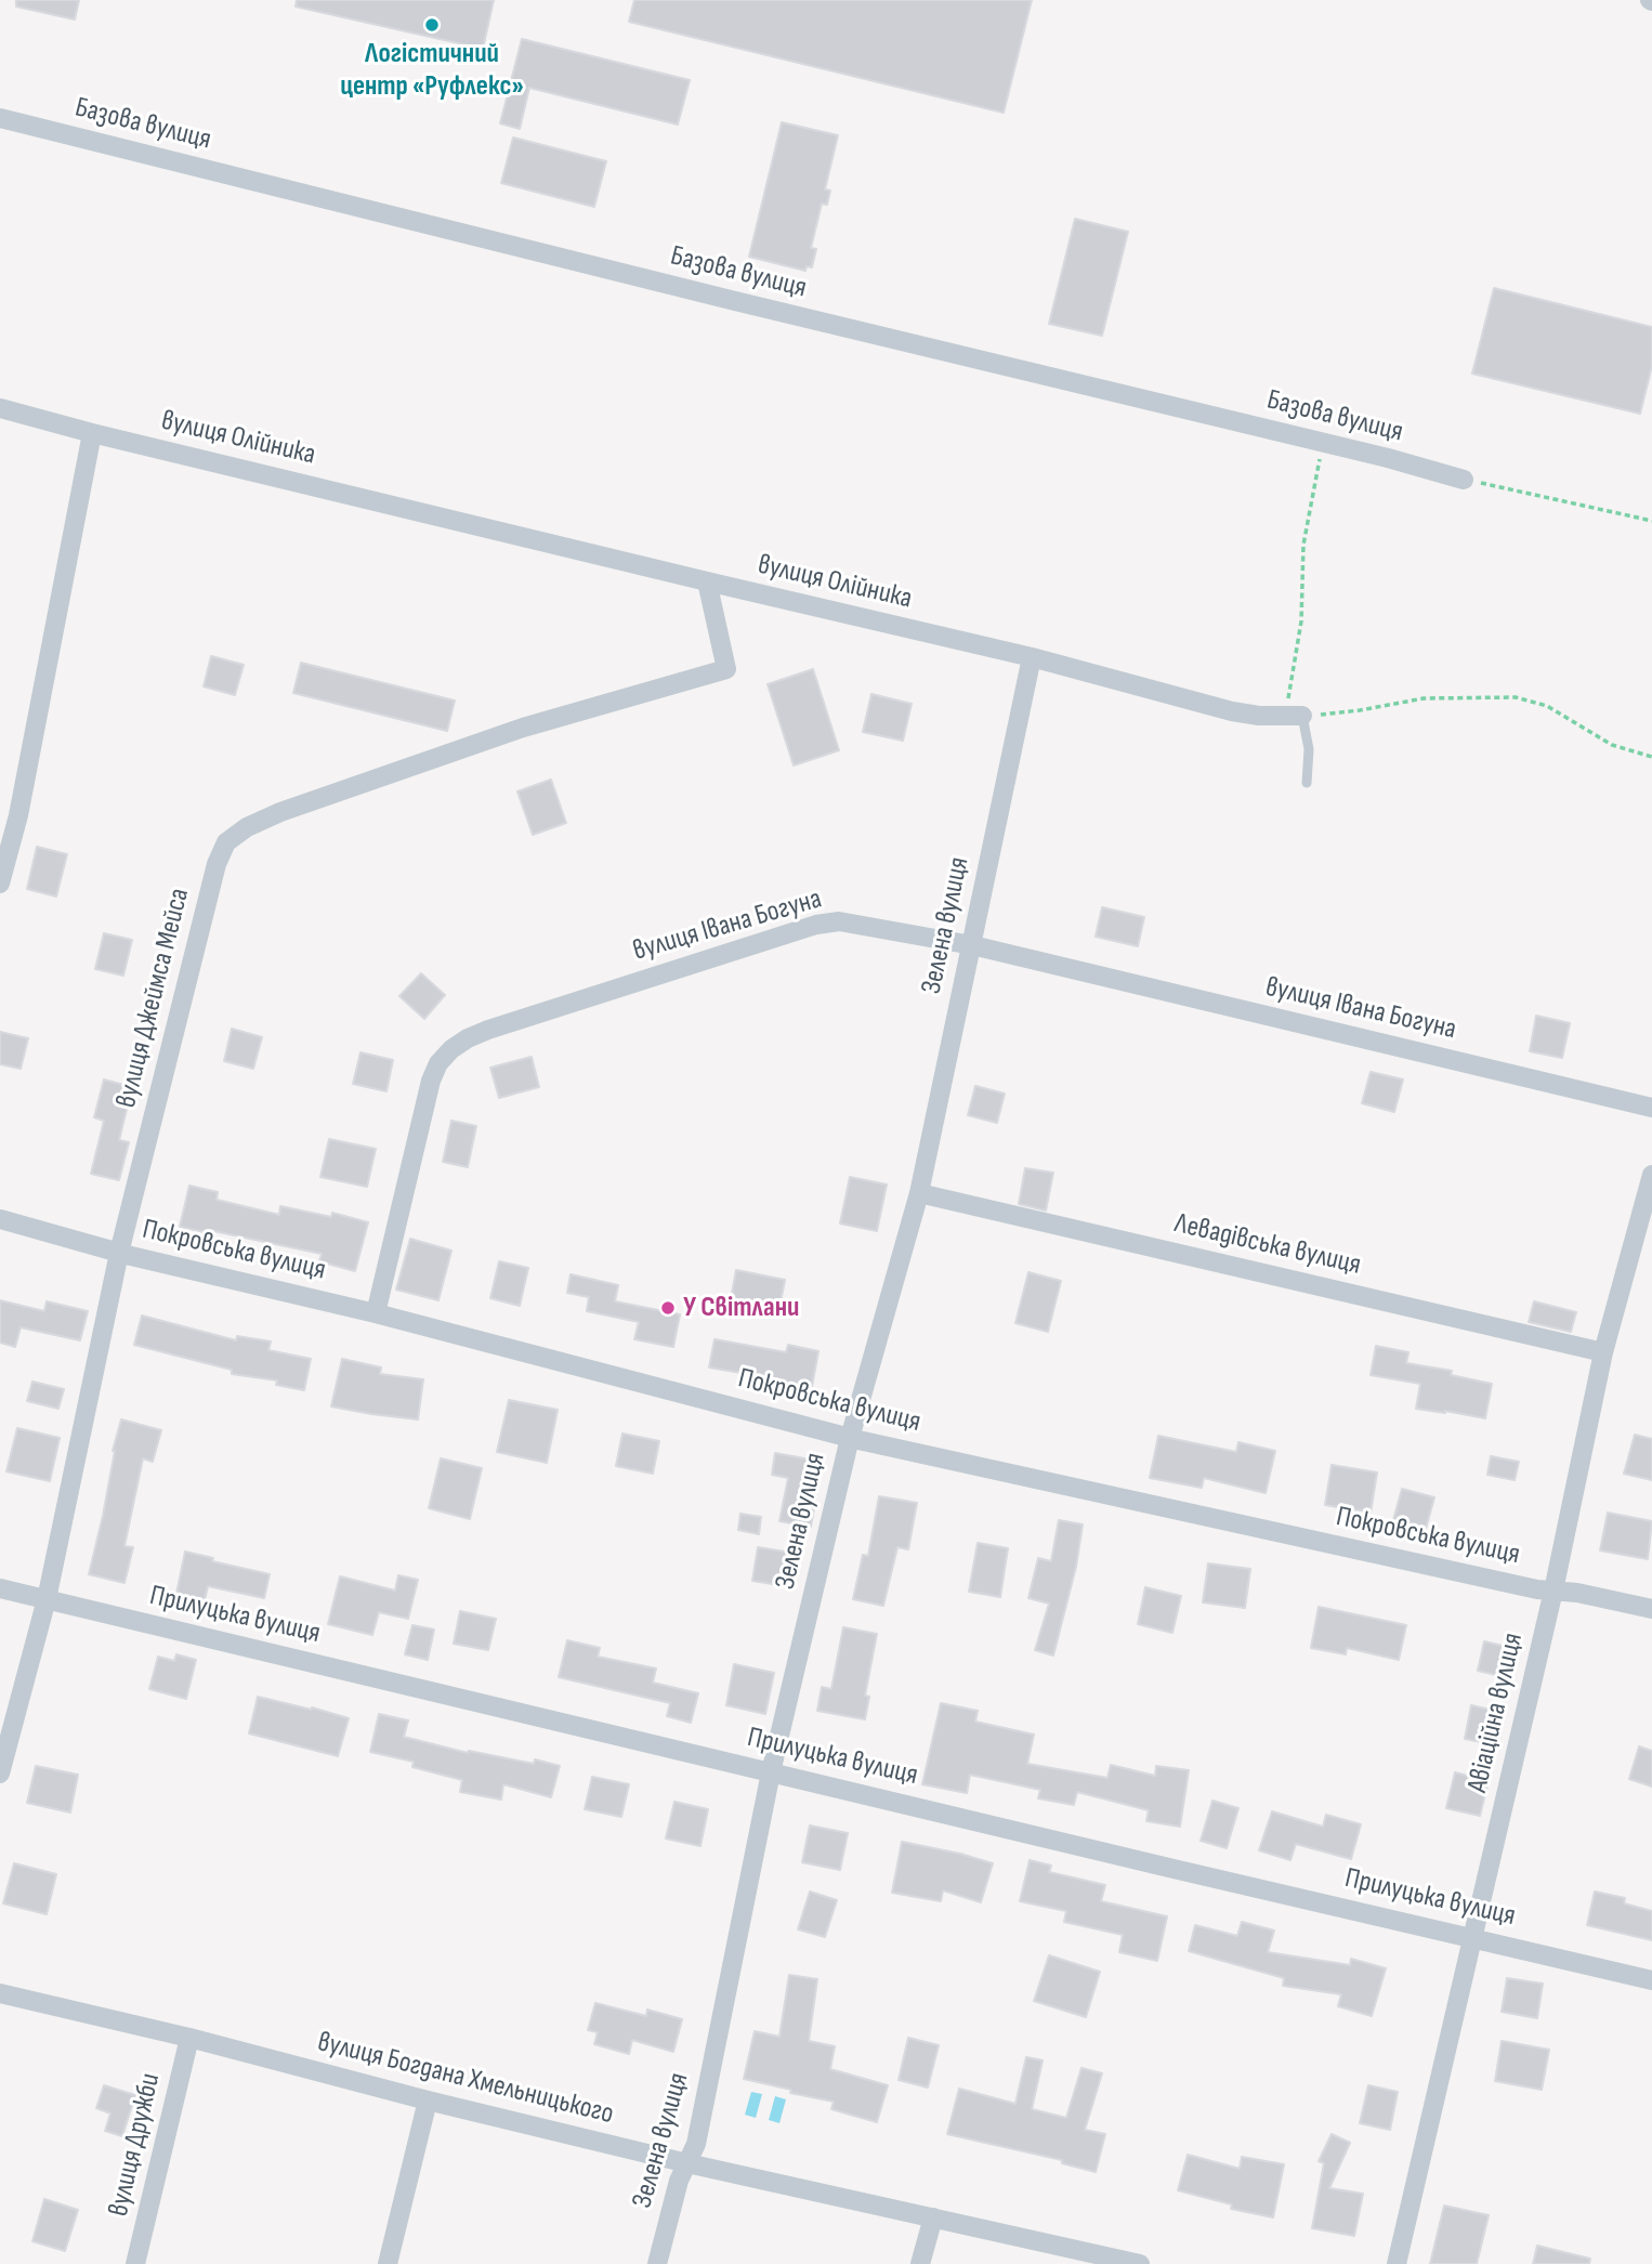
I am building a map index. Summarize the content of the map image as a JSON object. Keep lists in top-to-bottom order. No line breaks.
{"streets":{"street":["Базова вулиця","вулиця Олійника","вулиця Івана Богуна","Зелена вулиця","вулиця Джеймса Мейса","Левадівська вулиця","Покровська вулиця","Прилуцька вулиця","Авіаційна вулиця","вулиця Богдана Хмельницького","вулиця Дружби"]},"crossings":[["вулиця Олійника","Зелена вулиця"],["вулиця Олійника","вулиця Джеймса Мейса"],["вулиця Івана Богуна","Зелена вулиця"],["вулиця Івана Богуна","Покровська вулиця"],["Зелена вулиця","Левадівська вулиця"],["Зелена вулиця","Покровська вулиця"],["Зелена вулиця","Прилуцька вулиця"],["Зелена вулиця","вулиця Богдана Хмельницького"],["вулиця Джеймса Мейса","Покровська вулиця"],["вулиця Джеймса Мейса","Прилуцька вулиця"],["Левадівська вулиця","Авіаційна вулиця"],["Покровська вулиця","Авіаційна вулиця"],["Прилуцька вулиця","Авіаційна вулиця"],["вулиця Богдана Хмельницького","вулиця Дружби"]],"places":["Логістичний центр «Руфлекс»","У Світлани"]}
